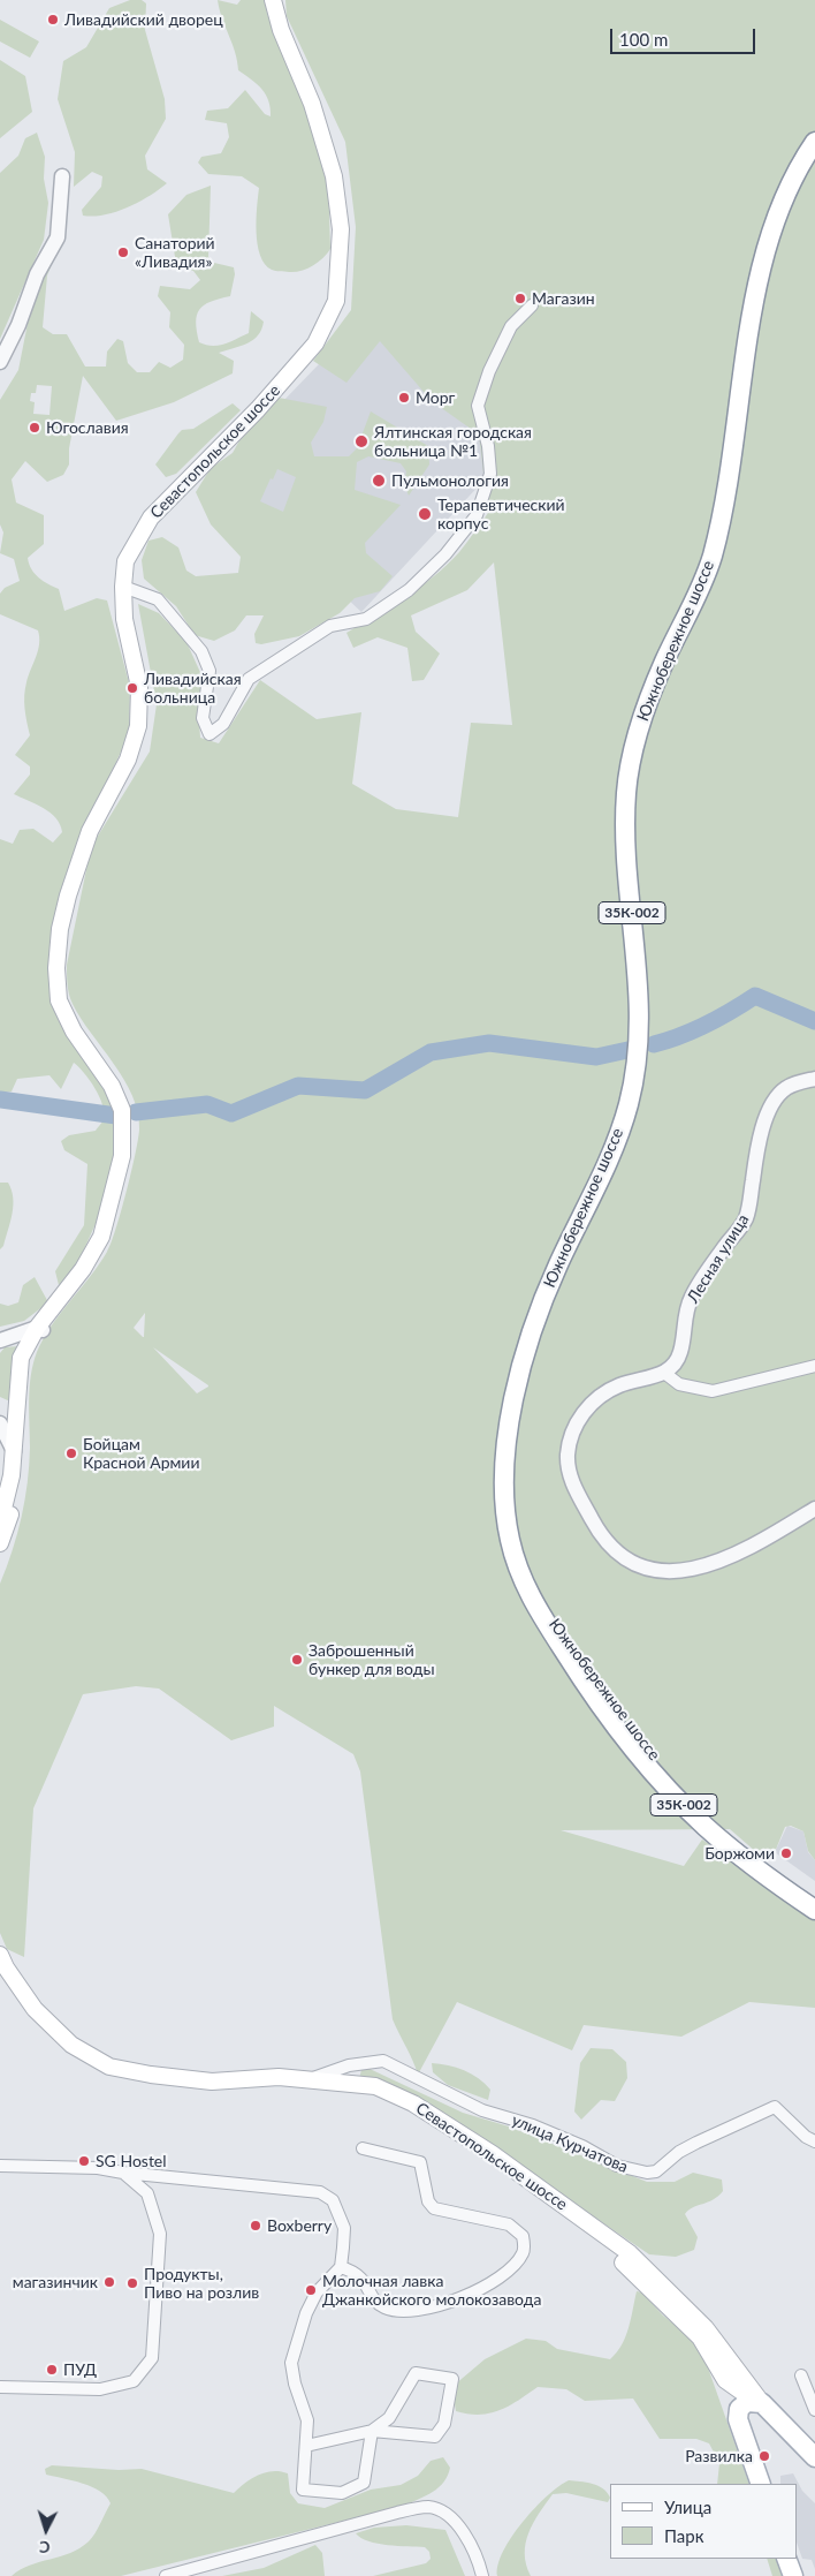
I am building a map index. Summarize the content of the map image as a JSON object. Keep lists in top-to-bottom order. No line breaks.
{"streets":{"main road":["Севастопольское шоссе","Южнобережное шоссе","35К-002"],"street":["Лесная улица","улица Курчатова"]},"crossings":[["Севастопольское шоссе","улица Курчатова"]],"places":["Ливадийский дворец","Санаторий «Ливадия»","Магазин","Морг","Югославия","Ялтинская городская больница №1","Пульмонология","Терапевтический корпус","Ливадийская больница","Бойцам Красной Армии","Заброшенный бункер для воды","Боржоми","SG Hostel","Boxberry","магазинчик","Продукты, Пиво на розлив","Молочная лавка Джанкойского молокозавода","ПУД","Развилка"],"legend":["Улица","Парк"],"scale_bar":"100 m","north":"bottom"}
